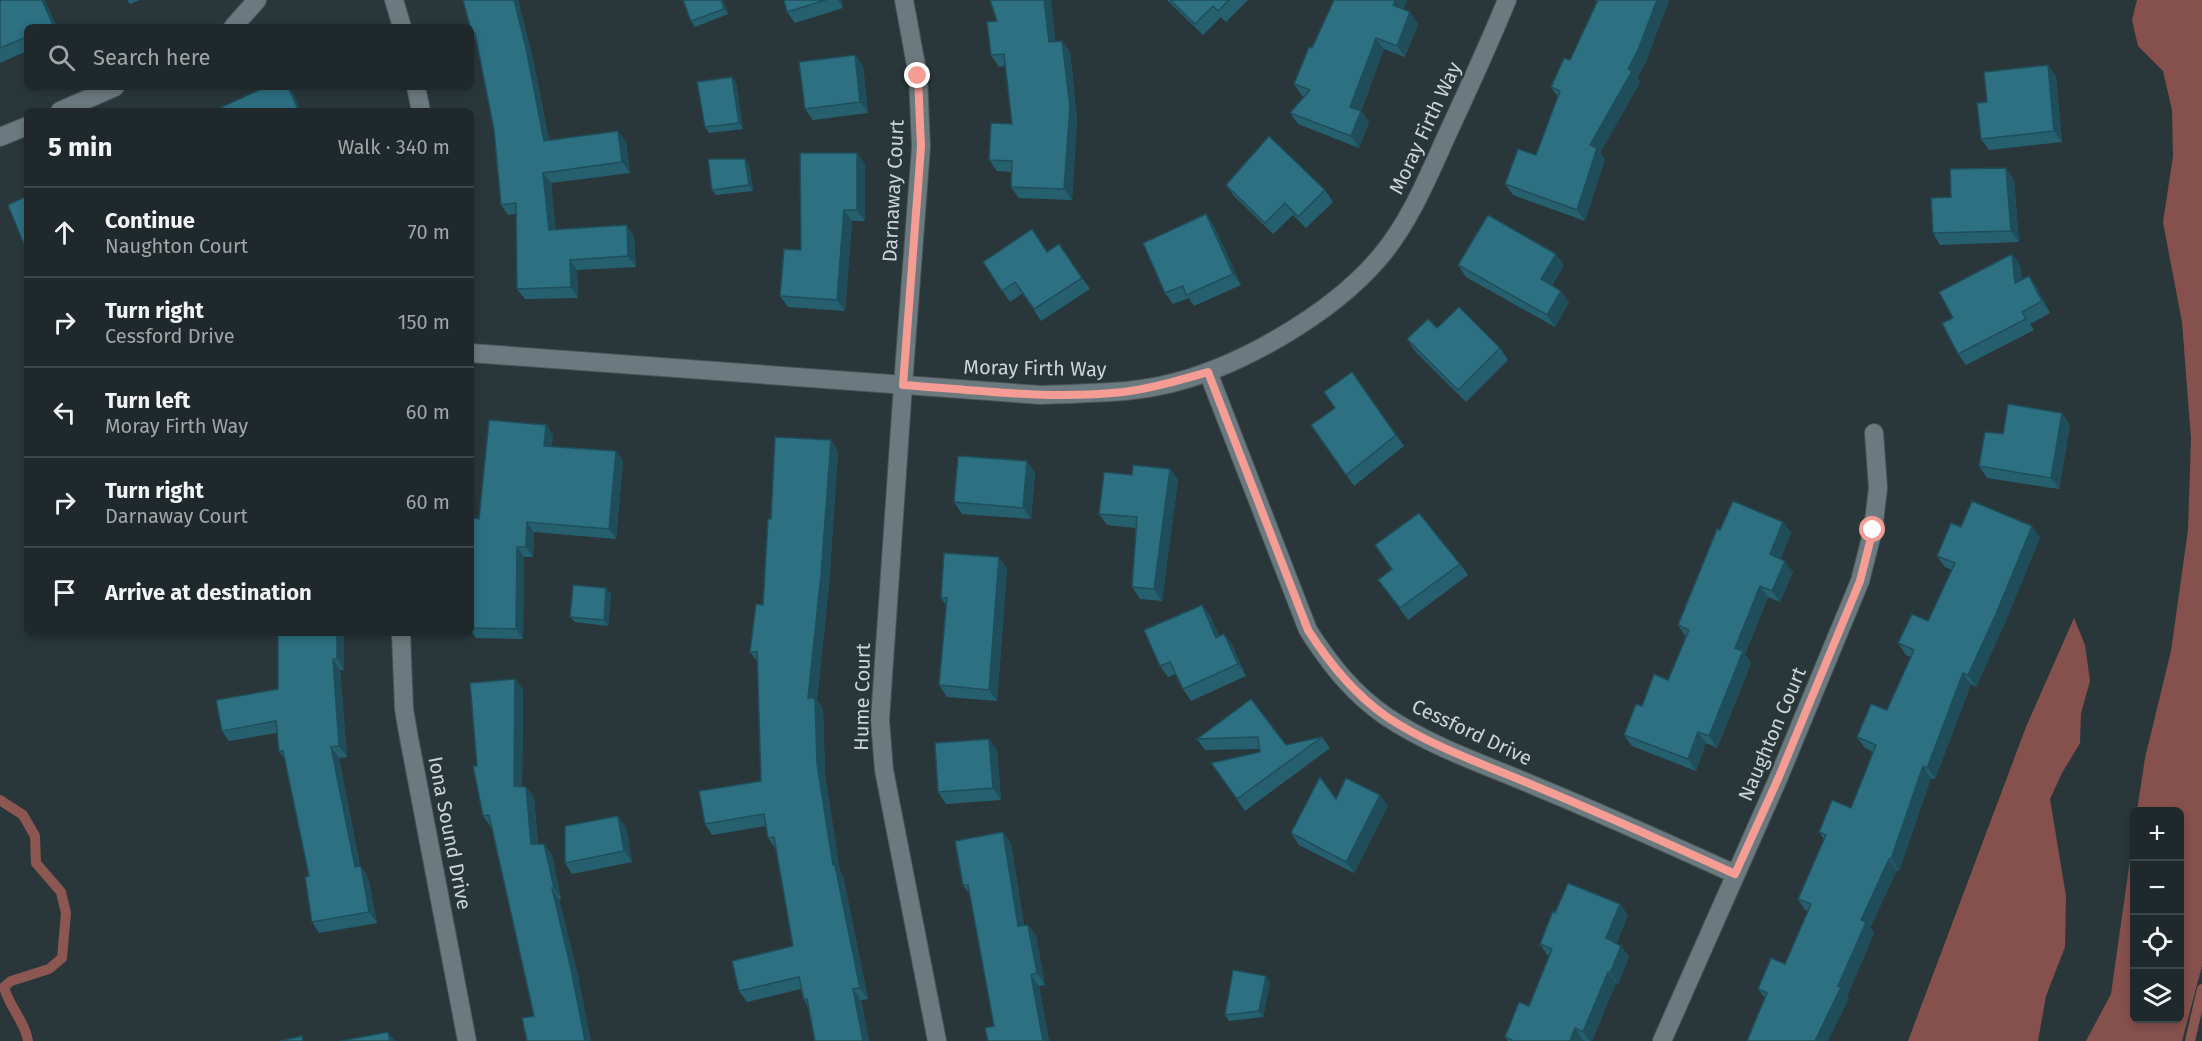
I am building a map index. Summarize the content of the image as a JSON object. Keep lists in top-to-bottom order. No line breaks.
{"streets":{"street":["Moray Firth Way","Darnaway Court","Hume Court","Cessford Drive","Naughton Court","Iona Sound Drive"]},"crossings":[["Moray Firth Way","Darnaway Court"],["Moray Firth Way","Hume Court"],["Moray Firth Way","Cessford Drive"],["Darnaway Court","Hume Court"],["Cessford Drive","Naughton Court"]],"page":{"search":"Search here","heading":["5 min","Walk · 340 m"],"list":[["Continue","Naughton Court","70 m"],["Turn right","Cessford Drive","150 m"],["Turn left","Moray Firth Way","60 m"],["Turn right","Darnaway Court","60 m"],"Arrive at destination"],"map_buttons":["+","−"]}}
